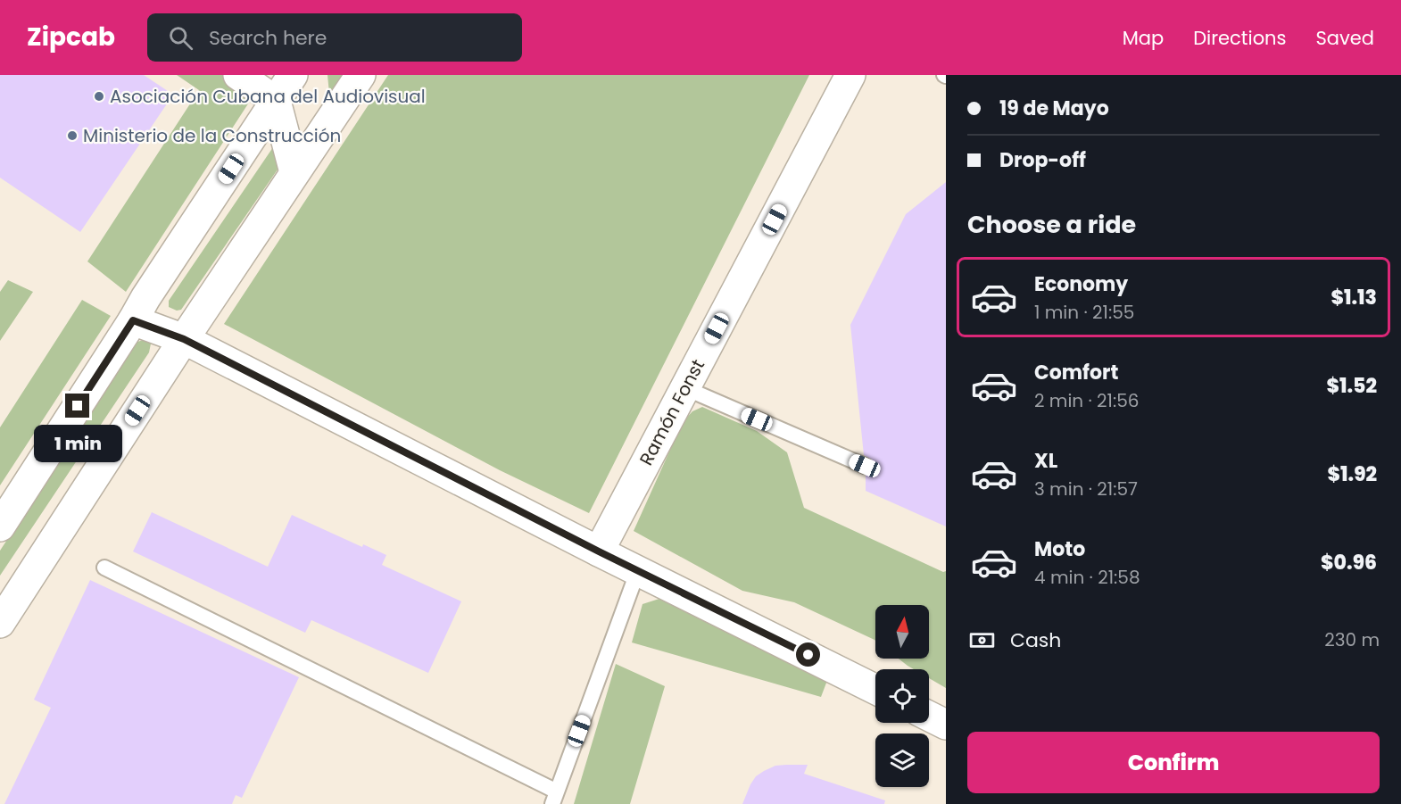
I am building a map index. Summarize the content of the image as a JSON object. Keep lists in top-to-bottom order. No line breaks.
{"streets":{"main road":["Ramón Fonst"]},"places":["Asociación Cubana del Audiovisual","Ministerio de la Construcción"],"north":"top","page":{"header":"Zipcab","search":"Search here","nav":["Map","Directions","Saved"],"banner":["19 de Mayo","Drop-off"],"heading":"Choose a ride","list":[{"name":"Economy","note":"1 min · 21:55","value":"$1.13"},{"name":"Comfort","note":"2 min · 21:56","value":"$1.52"},{"name":"XL","note":"3 min · 21:57","value":"$1.92"},{"name":"Moto","note":"4 min · 21:58","value":"$0.96"}],"bubble":"1 min","pay":["Cash","230 m"],"buttons":"Confirm"}}
